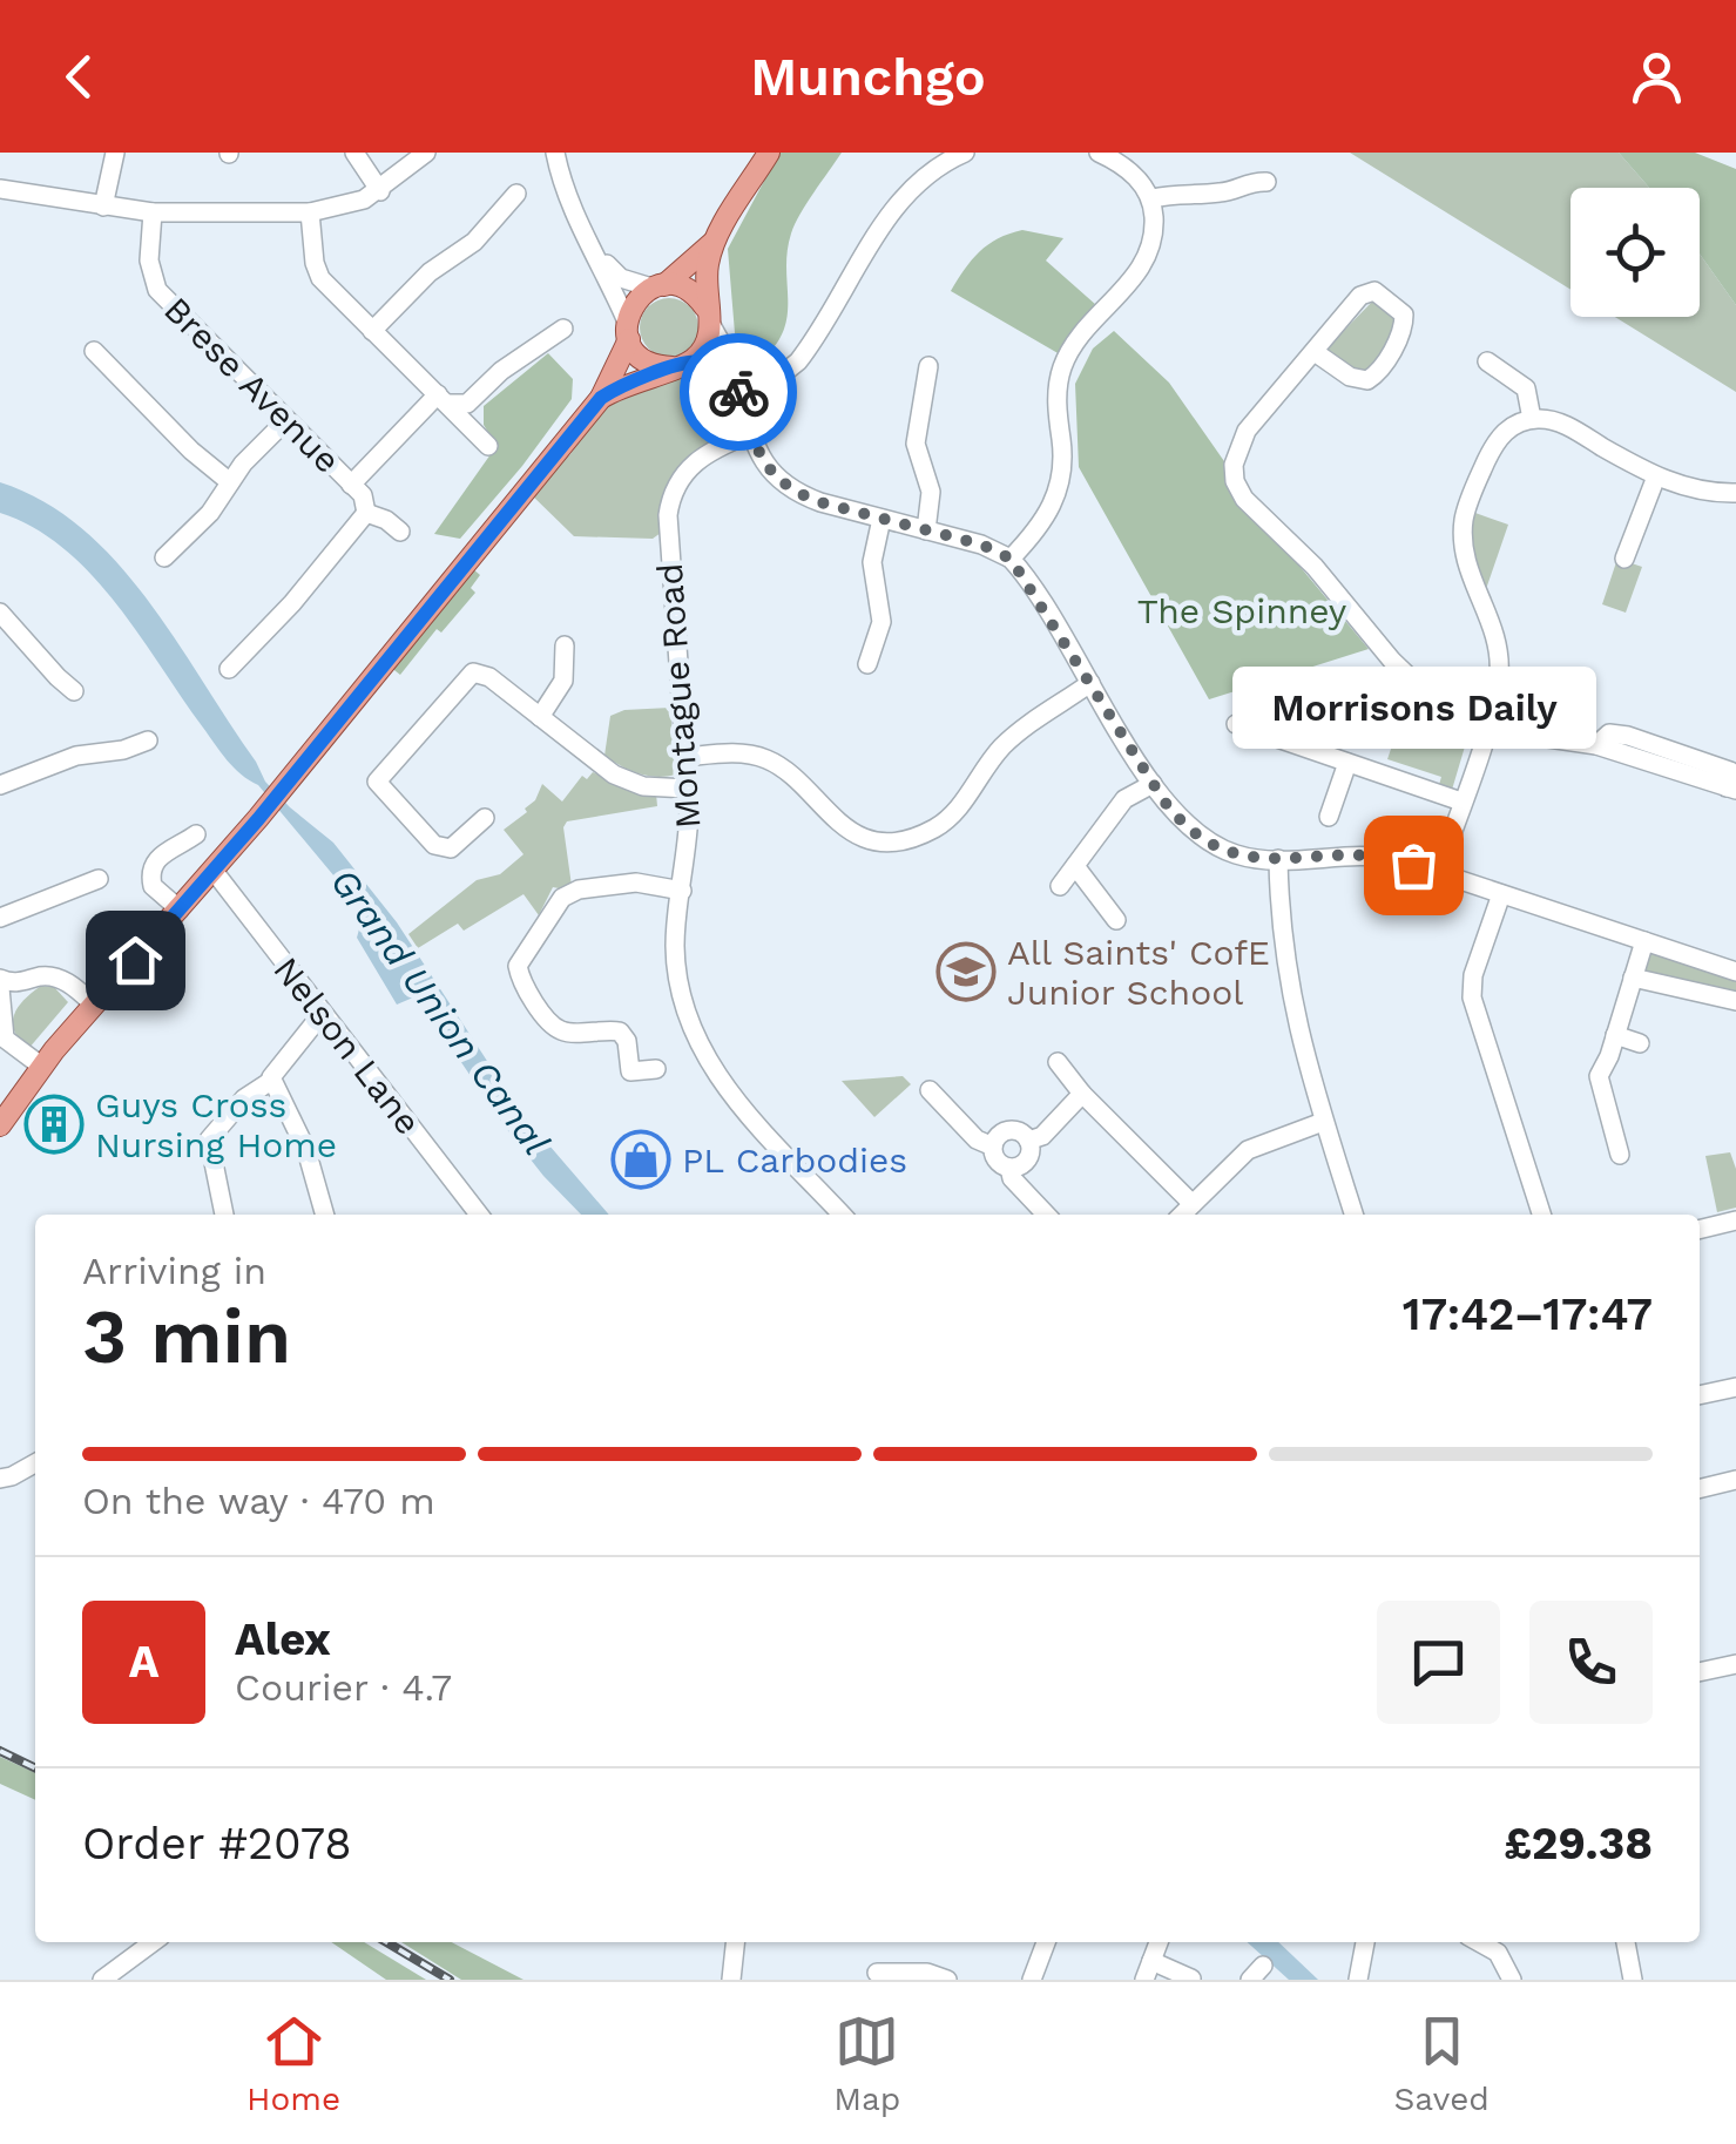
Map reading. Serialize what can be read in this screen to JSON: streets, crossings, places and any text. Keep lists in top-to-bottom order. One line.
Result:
{"streets":{"street":["Brese Avenue","Montague Road","Nelson Lane"]},"water":["Grand Union Canal"],"parks":["The Spinney"],"places":{"other":["Morrisons Daily"],"school or university":["All Saints' CofE Junior School"],"building":["Guys Cross Nursing Home"],"shop":["PL Carbodies"]},"page":{"header":"Munchgo","bubble":"Morrisons Daily","heading":["3 min","Arriving in","17:42–17:47"],"panel":["Alex","Courier · 4.7","Order #2078","£29.38"],"bar":"On the way · 470 m","round":"A","tabs":["Home","Map","Saved"]}}
